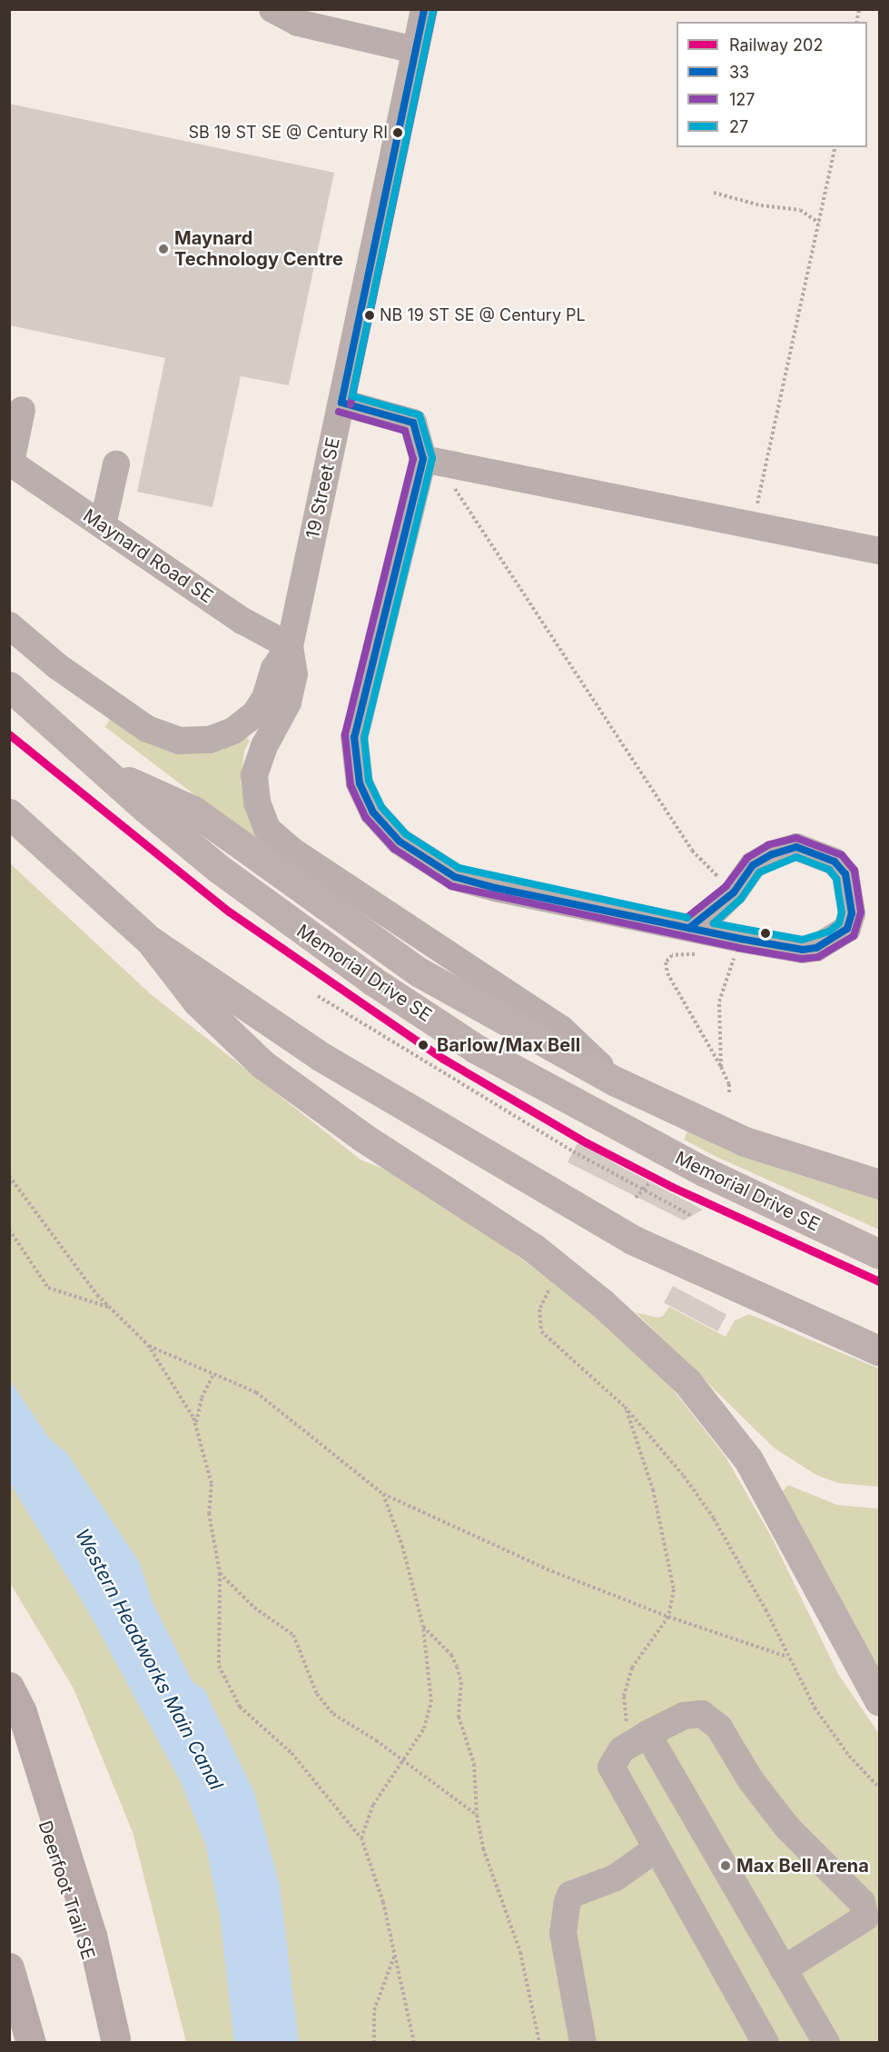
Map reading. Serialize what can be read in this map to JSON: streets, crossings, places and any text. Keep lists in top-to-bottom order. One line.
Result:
{"streets":{"highway":["Deerfoot Trail SE"],"main road":["Memorial Drive SE"],"street":["19 Street SE","Maynard Road SE"]},"crossings":[["19 Street SE","Maynard Road SE"]],"water":["Western Headworks Main Canal"],"places":["SB 19 ST SE @ Century RI","Maynard Technology Centre","NB 19 ST SE @ Century PL","Barlow/Max Bell","Max Bell Arena"],"lines":["transit line 33","transit line 127","transit line 27","rail line 202"],"legend":["Railway 202","33","127","27"]}
